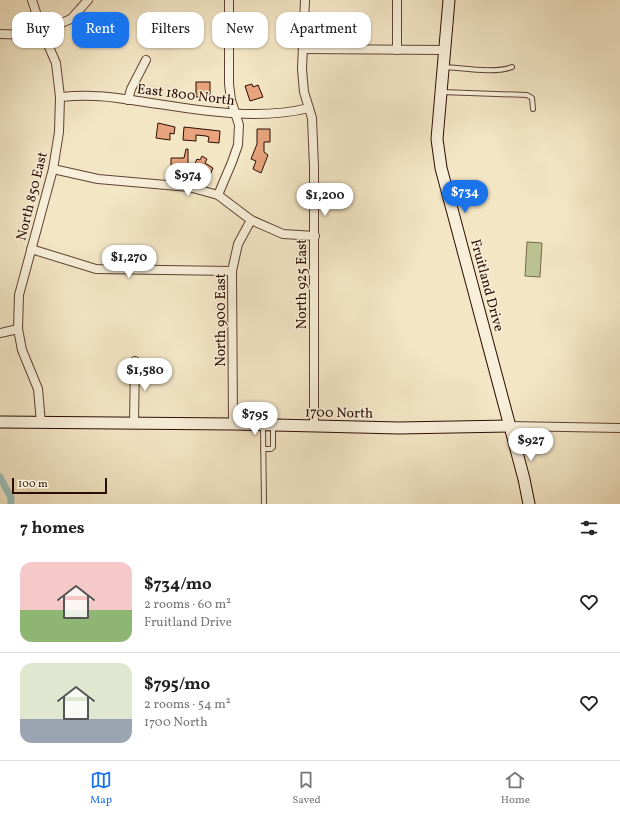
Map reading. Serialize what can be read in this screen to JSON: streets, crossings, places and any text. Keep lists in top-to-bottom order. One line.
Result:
{"streets":{"street":["East 1800 North","North 850 East","North 925 East","Fruitland Drive","North 900 East","1700 North"]},"crossings":[["East 1800 North","North 850 East"],["East 1800 North","North 925 East"],["North 850 East","1700 North"],["North 925 East","1700 North"],["Fruitland Drive","1700 North"],["North 900 East","1700 North"]],"scale_bar":"100 m","page":{"chip":["Buy","Rent","Filters","New","Apartment"],"price":["$974","$734","$1,200","$1,270","$1,580","$795","$927"],"scale":"100 m","heading":"7 homes","list":[{"name":"$734/mo","note":"2 rooms · 60 m² · Fruitland Drive"},{"name":"$795/mo","note":"2 rooms · 54 m² · 1700 North"}],"tabs":["Map","Saved","Home"]}}
